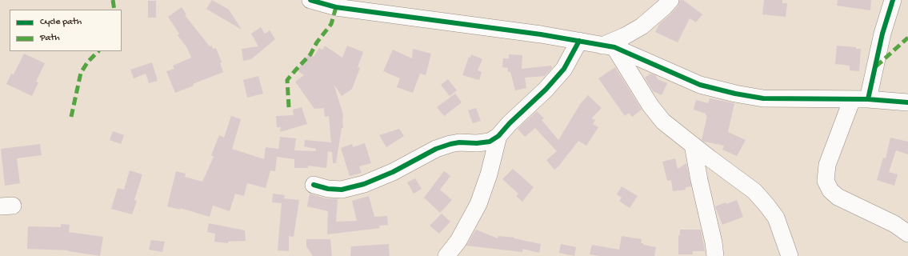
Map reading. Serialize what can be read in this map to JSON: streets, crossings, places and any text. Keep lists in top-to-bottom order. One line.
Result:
{"legend":["Cycle path","Path"]}
